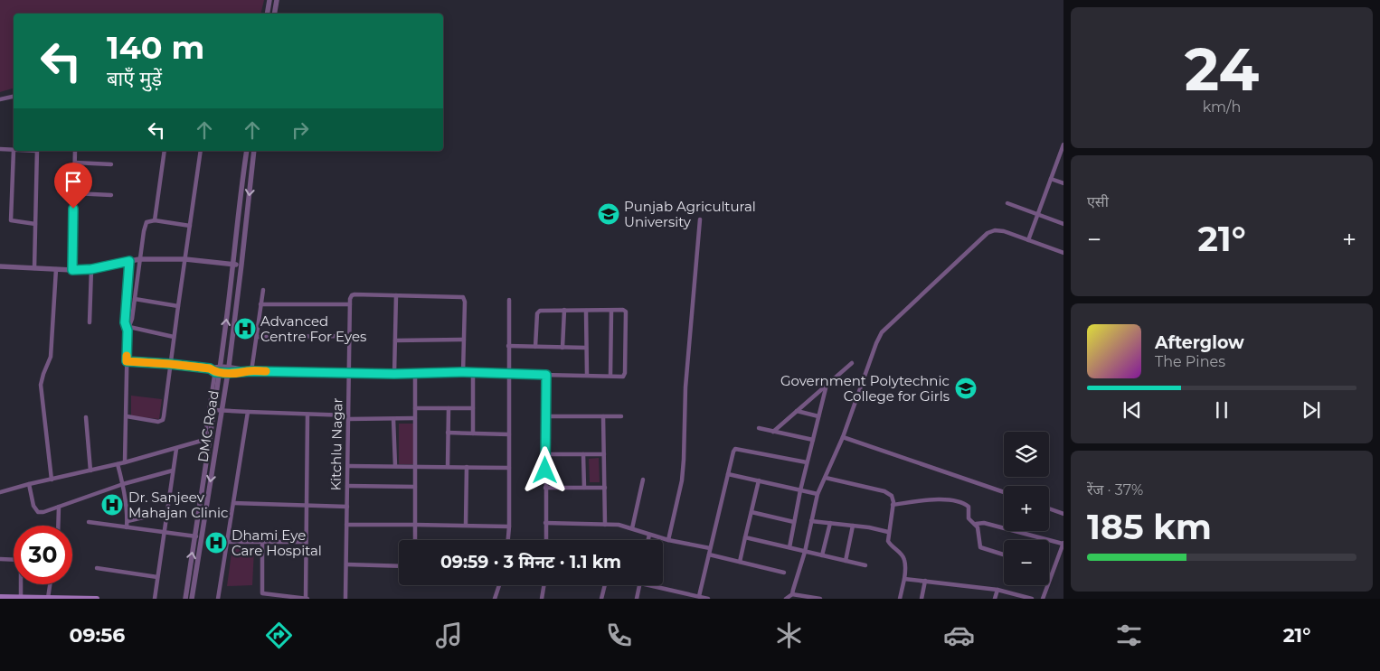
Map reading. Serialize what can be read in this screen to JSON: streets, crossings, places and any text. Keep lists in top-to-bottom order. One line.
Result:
{"streets":{"street":["DMC Road","Kitchlu Nagar"]},"places":{"school or university":["Punjab Agricultural University","Government Polytechnic College for Girls"],"hospital":["Advanced Centre For Eyes","Dr. Sanjeev Mahajan Clinic","Dhami Eye Care Hospital"]},"page":{"tile":[["24","km/h"],"एसी",["रेंज · 37%","185 km"]],"turn":["140 m","बाएँ मुड़ें"],"heat":["−","21°","+"],"song":["Afterglow","The Pines"],"map_buttons":["+","−"],"limit":"30","trip":"09:59 · 3 मिनट · 1.1 km","tabs":["09:56","21°"]}}
